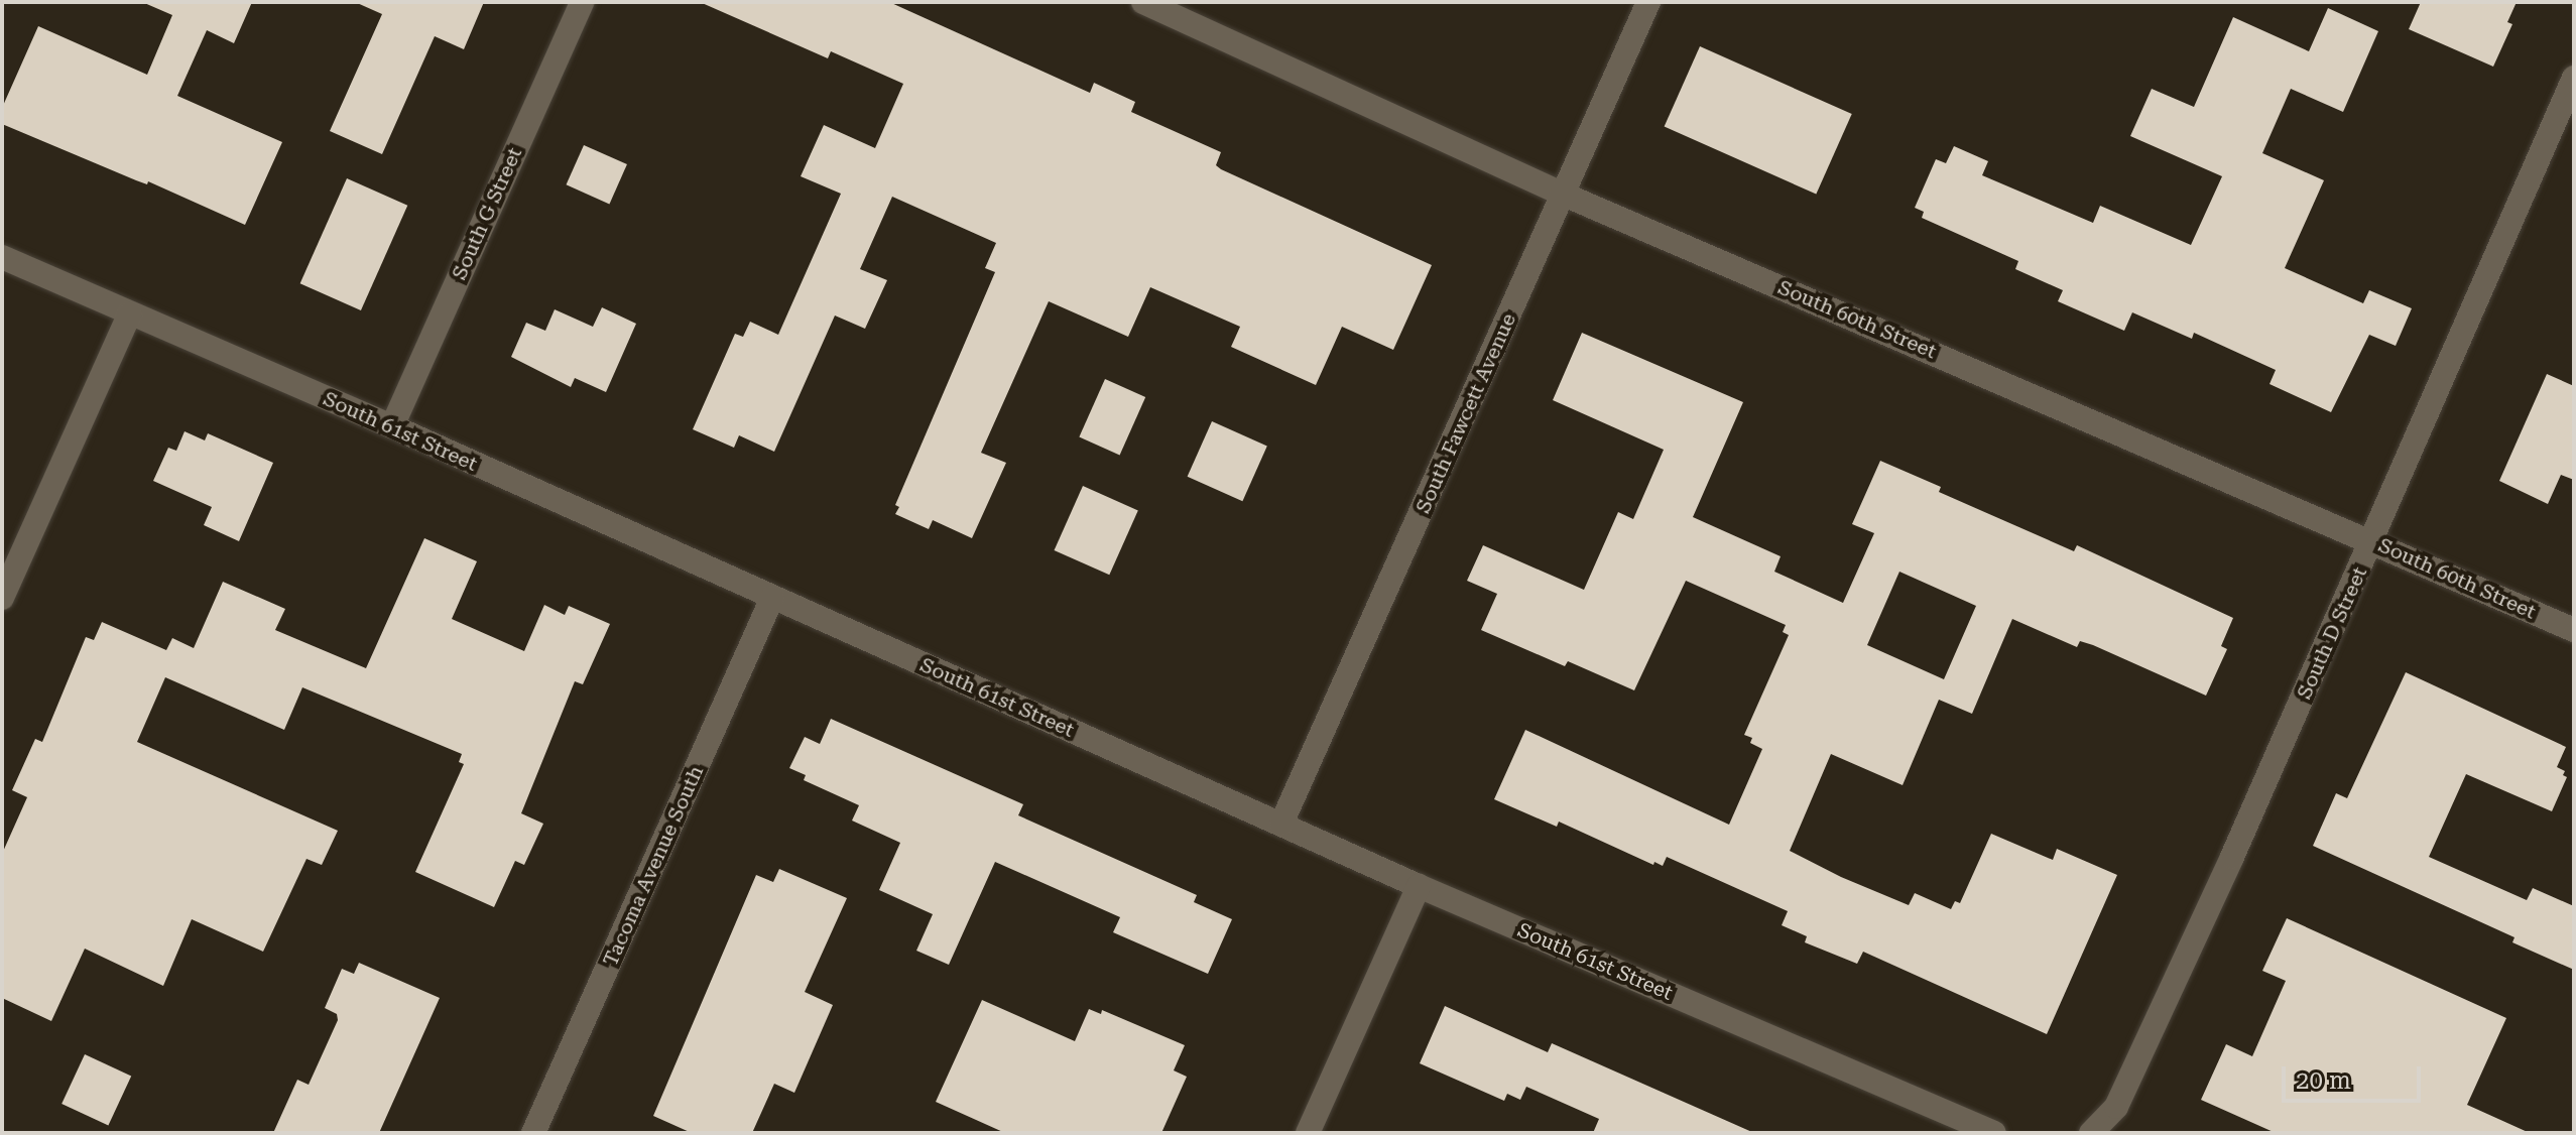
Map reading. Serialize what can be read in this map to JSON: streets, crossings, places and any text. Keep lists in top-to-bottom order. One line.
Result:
{"streets":{"street":["South G Street","South 60th Street","South Fawcett Avenue","South 61st Street","South D Street","Tacoma Avenue South"]},"crossings":[["South G Street","South 61st Street"],["South 60th Street","South Fawcett Avenue"],["South 60th Street","South D Street"],["South Fawcett Avenue","South 61st Street"],["South 61st Street","Tacoma Avenue South"]],"scale_bar":"20 m"}
